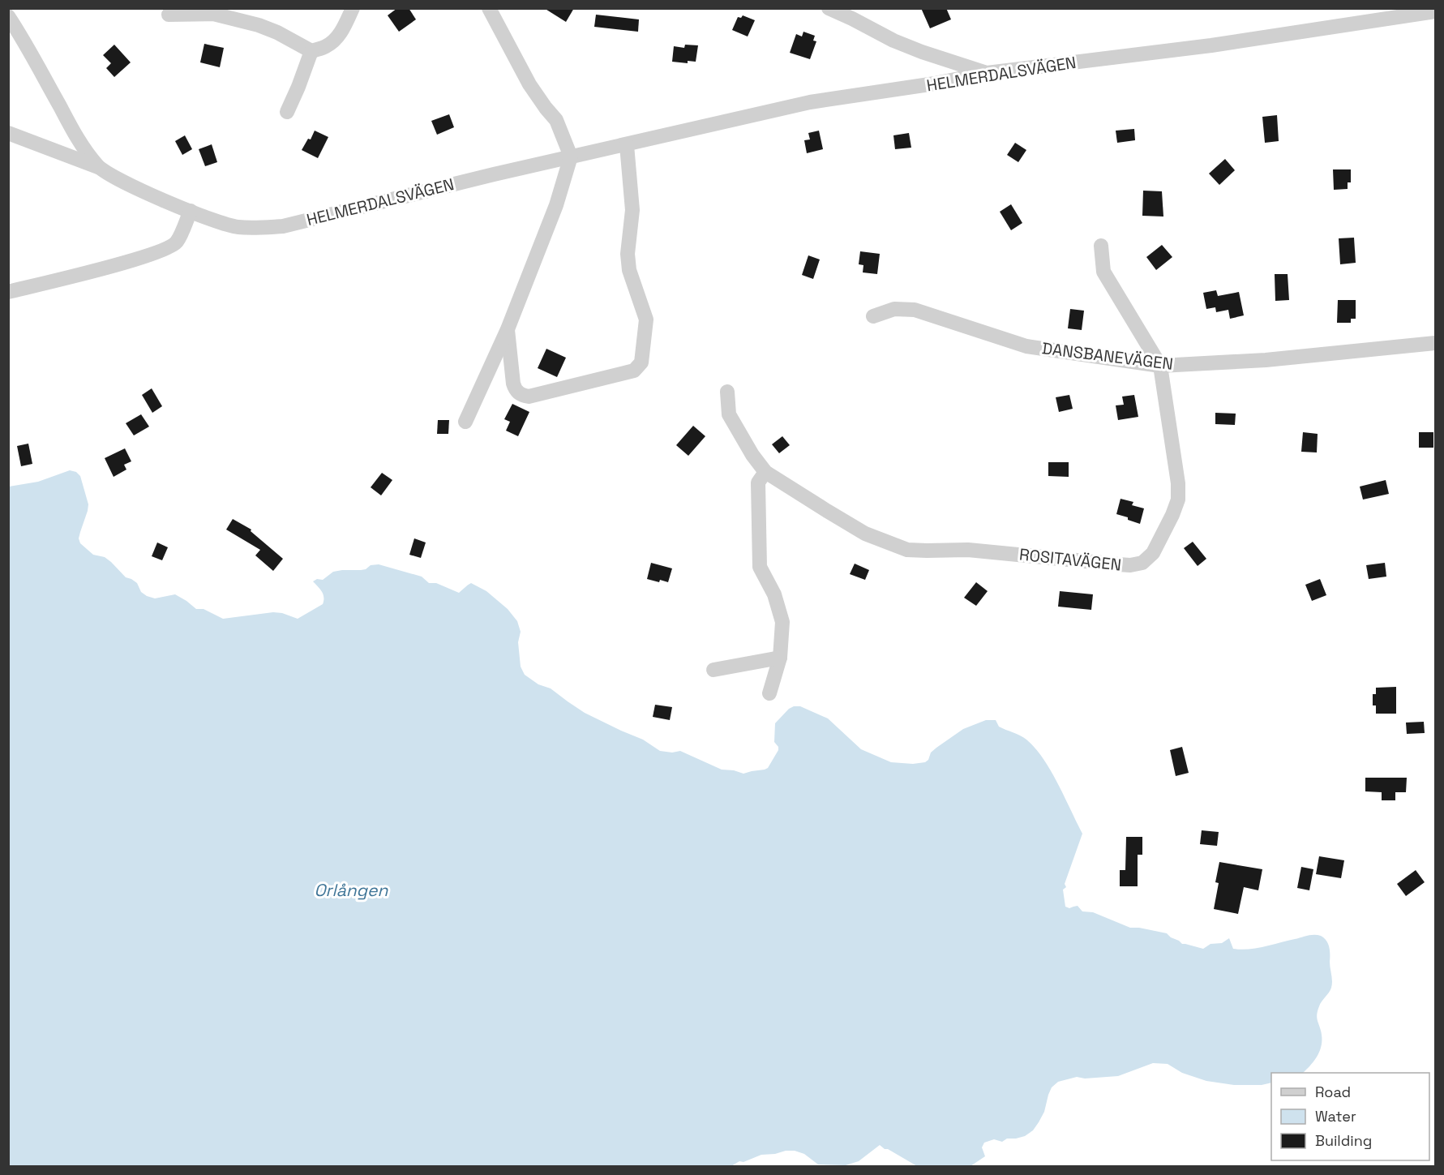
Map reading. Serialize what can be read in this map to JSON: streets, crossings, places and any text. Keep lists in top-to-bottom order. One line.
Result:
{"streets":{"street":["HELMERDALSVÄGEN","DANSBANEVÄGEN","ROSITAVÄGEN"]},"crossings":[["DANSBANEVÄGEN","ROSITAVÄGEN"]],"water":["Orlången"],"legend":["Road","Water","Building"]}
